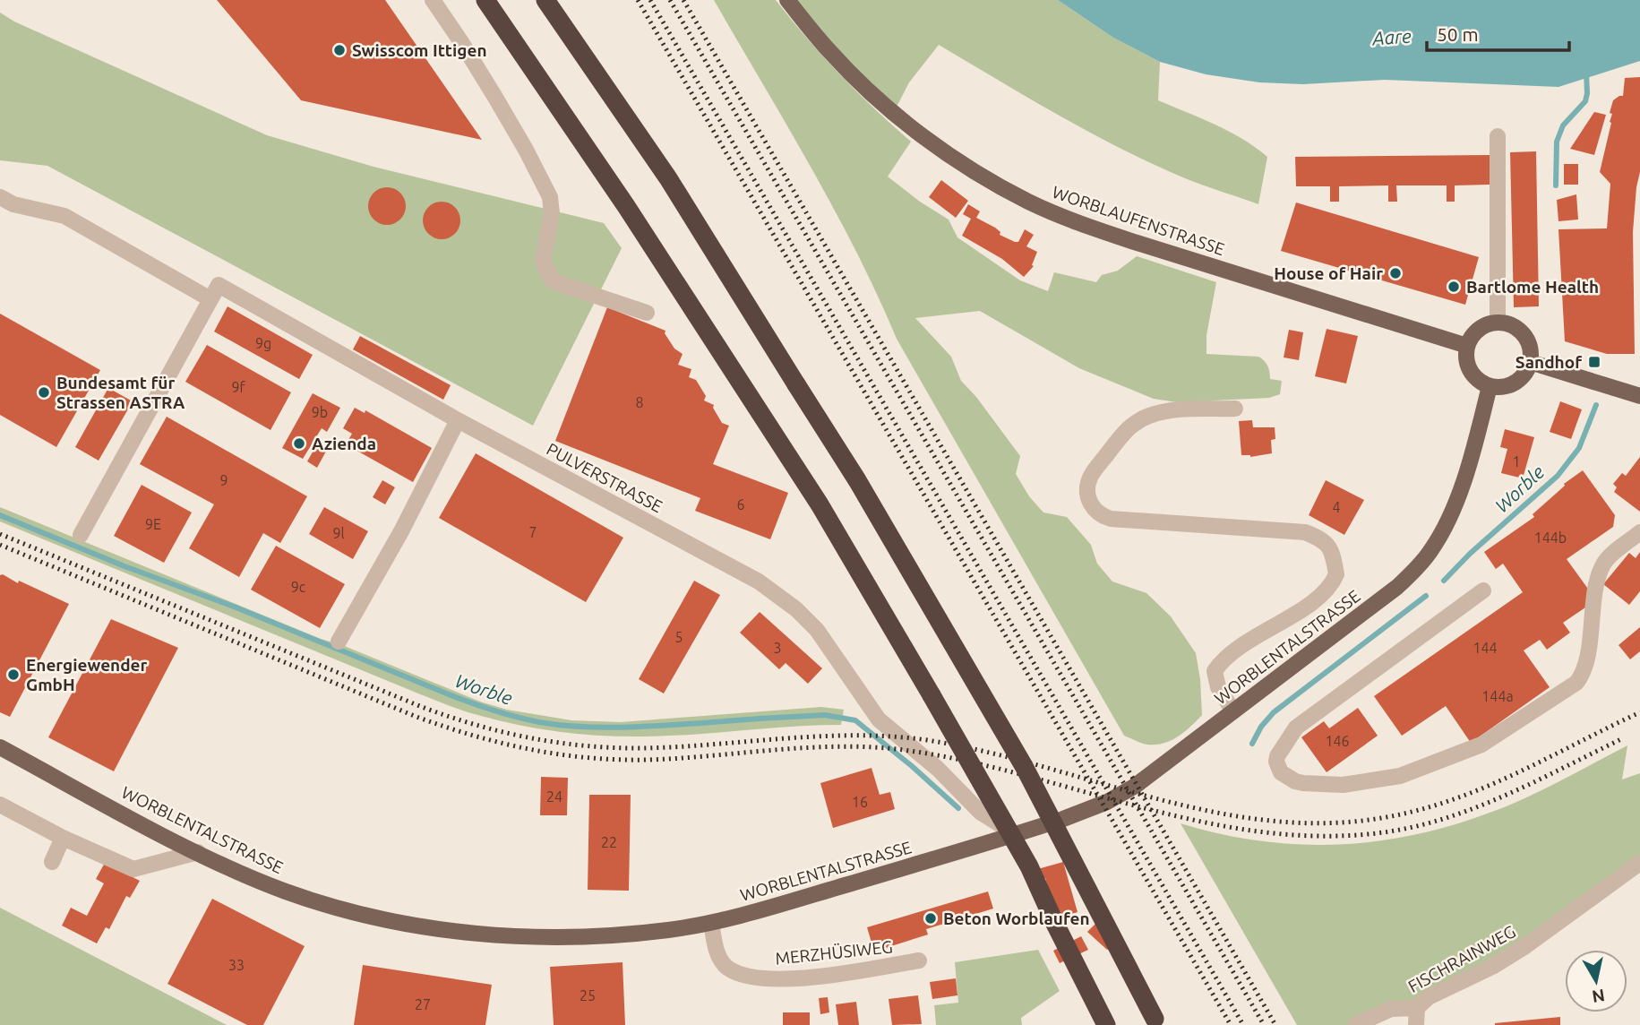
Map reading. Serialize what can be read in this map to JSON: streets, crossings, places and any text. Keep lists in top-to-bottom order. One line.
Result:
{"streets":{"main road":["WORBLAUFENSTRASSE","WORBLENTALSTRASSE"],"street":["PULVERSTRASSE","MERZHÜSIWEG","FISCHRAINWEG"]},"crossings":[["WORBLAUFENSTRASSE","WORBLENTALSTRASSE"],["PULVERSTRASSE","WORBLENTALSTRASSE"],["WORBLENTALSTRASSE","MERZHÜSIWEG"]],"water":["Aare","Worble"],"places":{"other":["Swisscom Ittigen","House of Hair","Bartlome Health","Bundesamt für Strassen ASTRA","Azienda","Energiewender GmbH","Beton Worblaufen"],"transit":["Sandhof"]},"house_numbers":["9g","9f","8","9b","1","9","6","4","9E","7","9l","144b","9c","5","3","144","144a","146","24","16","22","33","25","27"],"scale_bar":"50 m","north":"bottom"}
